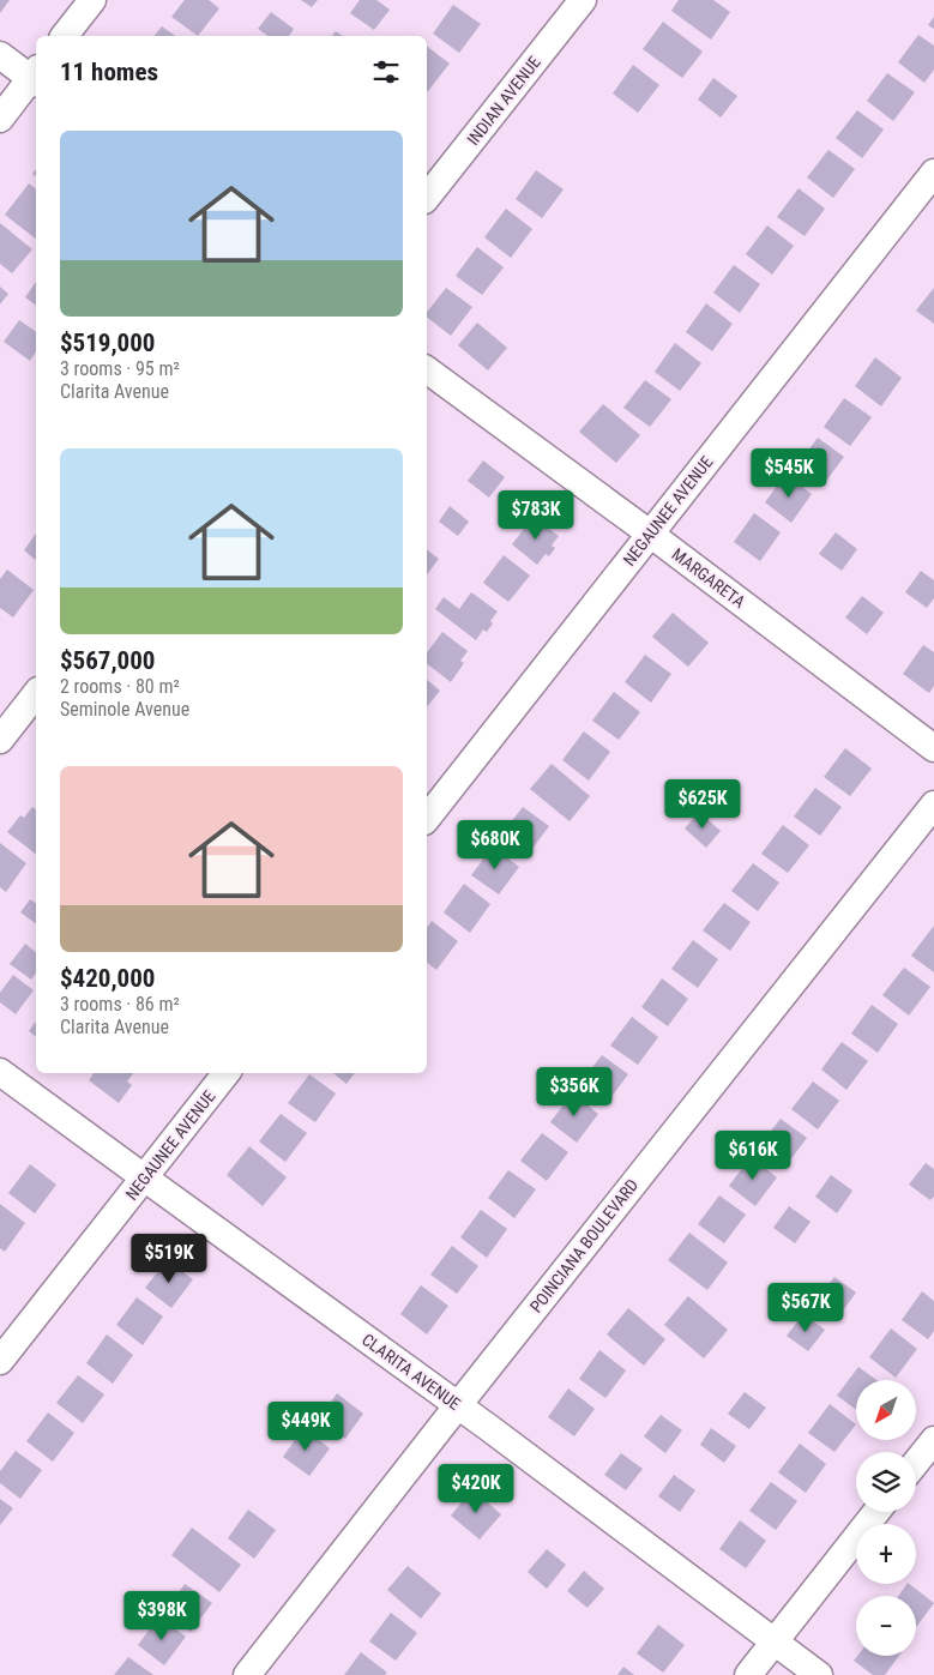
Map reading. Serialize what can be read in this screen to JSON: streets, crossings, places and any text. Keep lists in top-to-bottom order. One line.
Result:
{"streets":{"street":["INDIAN AVENUE","NEGAUNEE AVENUE","MARGARETA","POINCIANA BOULEVARD","CLARITA AVENUE"]},"crossings":[["NEGAUNEE AVENUE","MARGARETA"],["NEGAUNEE AVENUE","CLARITA AVENUE"],["POINCIANA BOULEVARD","CLARITA AVENUE"]],"north":"bottom left","page":{"heading":"11 homes","list":[{"name":"$519,000","note":"3 rooms · 95 m² · Clarita Avenue"},{"name":"$567,000","note":"2 rooms · 80 m² · Seminole Avenue"},{"name":"$420,000","note":"3 rooms · 86 m² · Clarita Avenue"}],"price":["$545K","$783K","$625K","$680K","$356K","$616K","$519K","$567K","$449K","$420K","$398K"],"map_buttons":["+","−"]}}
